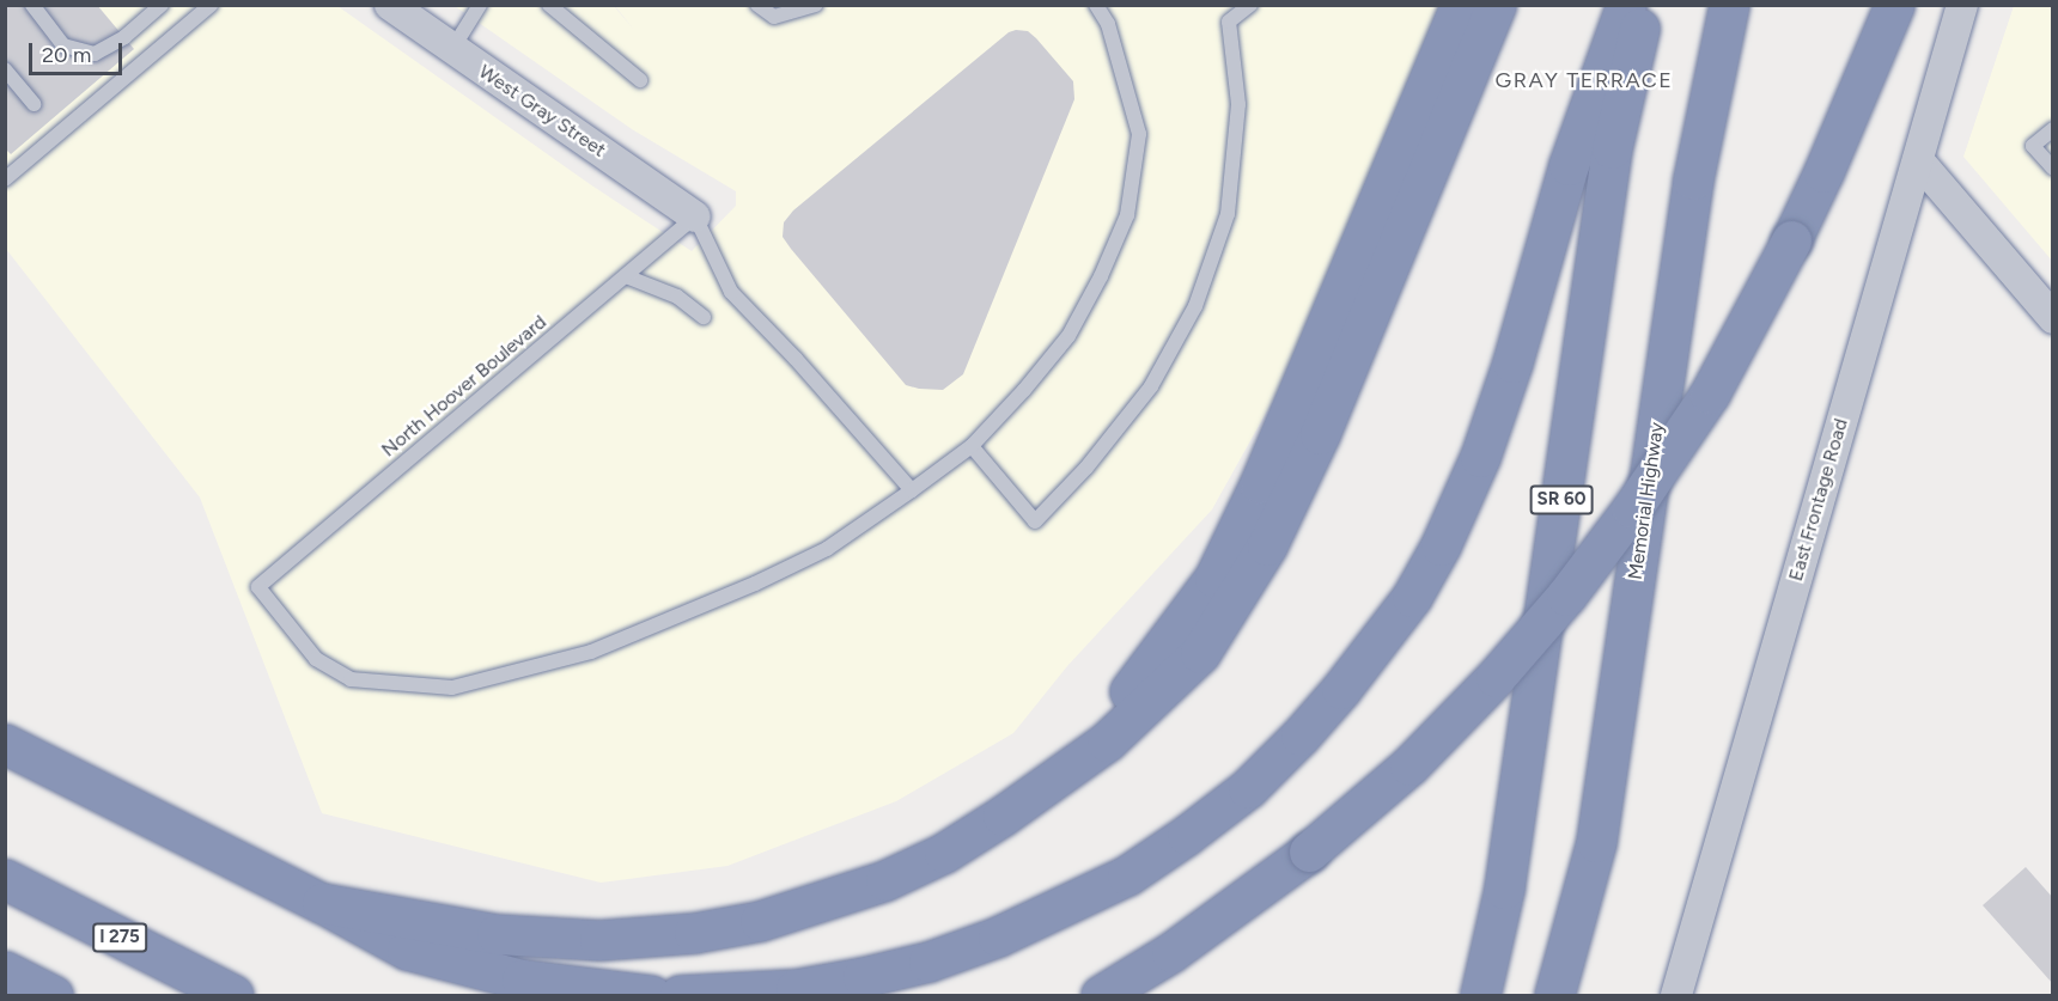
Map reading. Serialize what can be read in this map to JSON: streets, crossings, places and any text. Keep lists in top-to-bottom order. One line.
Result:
{"streets":{"highway":["SR 60","Memorial Highway","I 275"],"street":["West Gray Street","East Frontage Road"],"lane":["North Hoover Boulevard"]},"crossings":[["West Gray Street","North Hoover Boulevard"]],"districts":["GRAY TERRACE"],"scale_bar":"20 m"}
